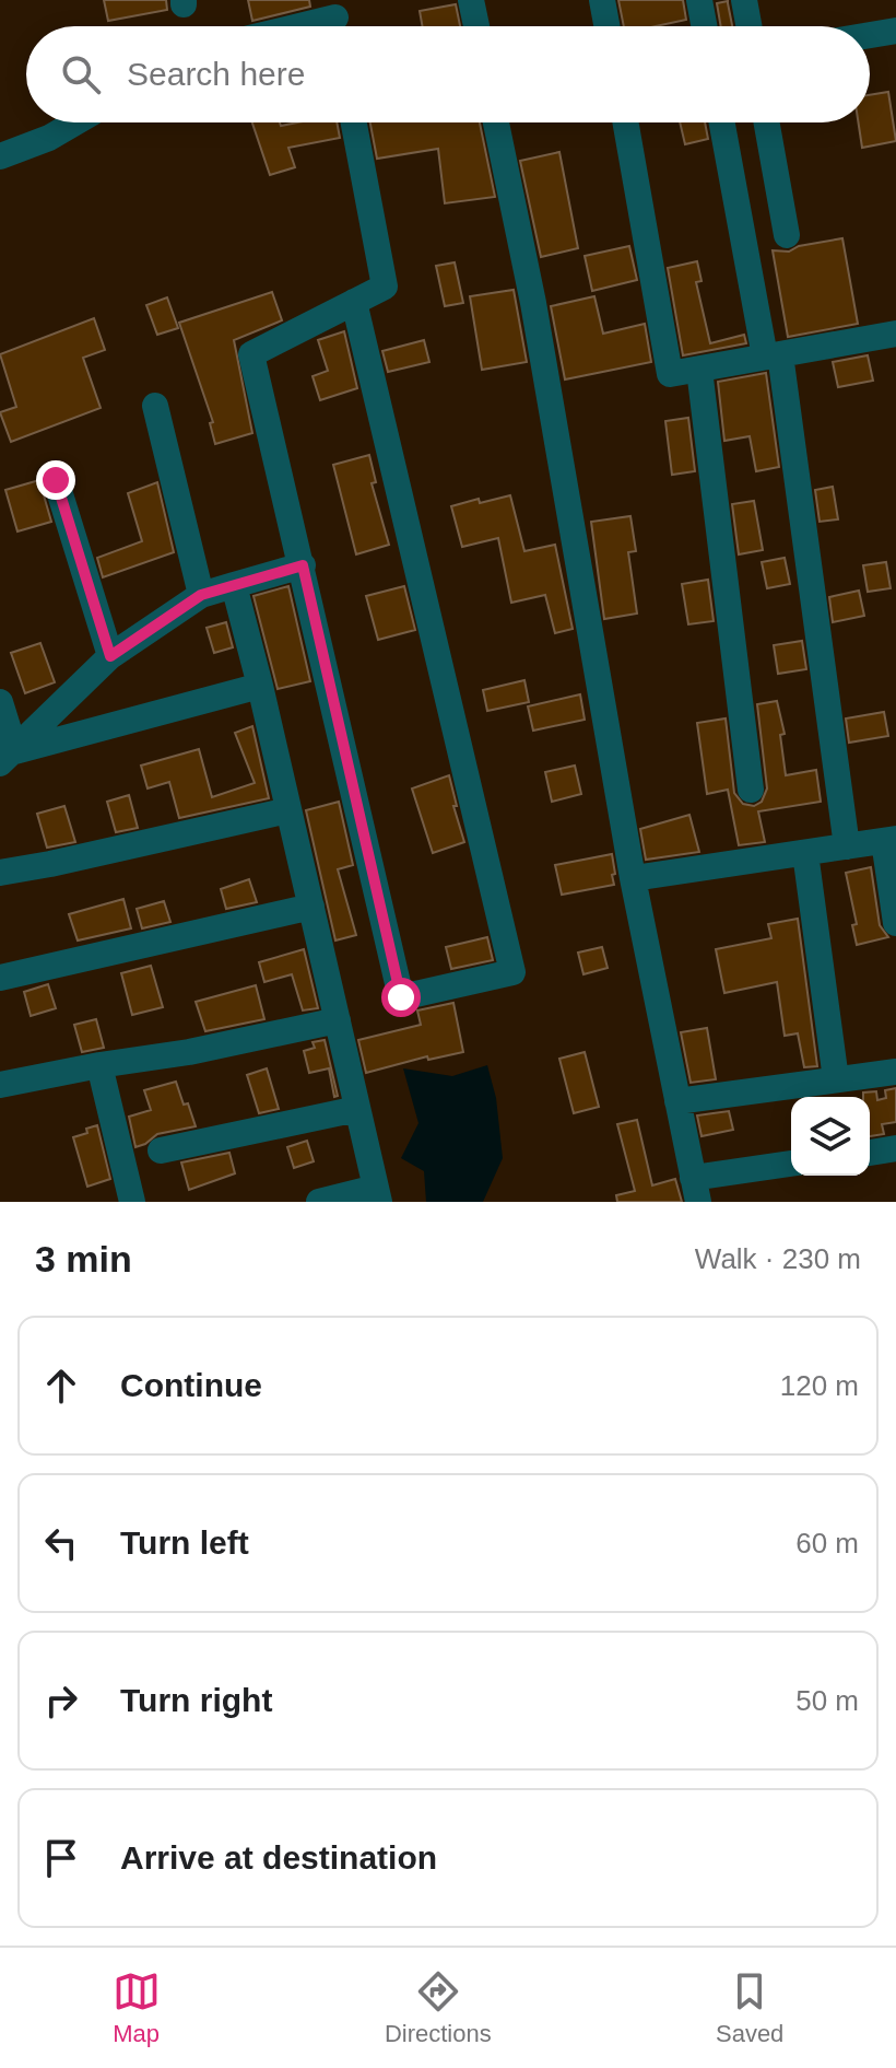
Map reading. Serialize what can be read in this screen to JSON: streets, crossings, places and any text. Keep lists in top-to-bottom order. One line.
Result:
{"page":{"search":"Search here","heading":["3 min","Walk · 230 m"],"list":[["Continue","120 m"],["Turn left","60 m"],["Turn right","50 m"],"Arrive at destination"],"nav":["Map","Directions","Saved"]}}
